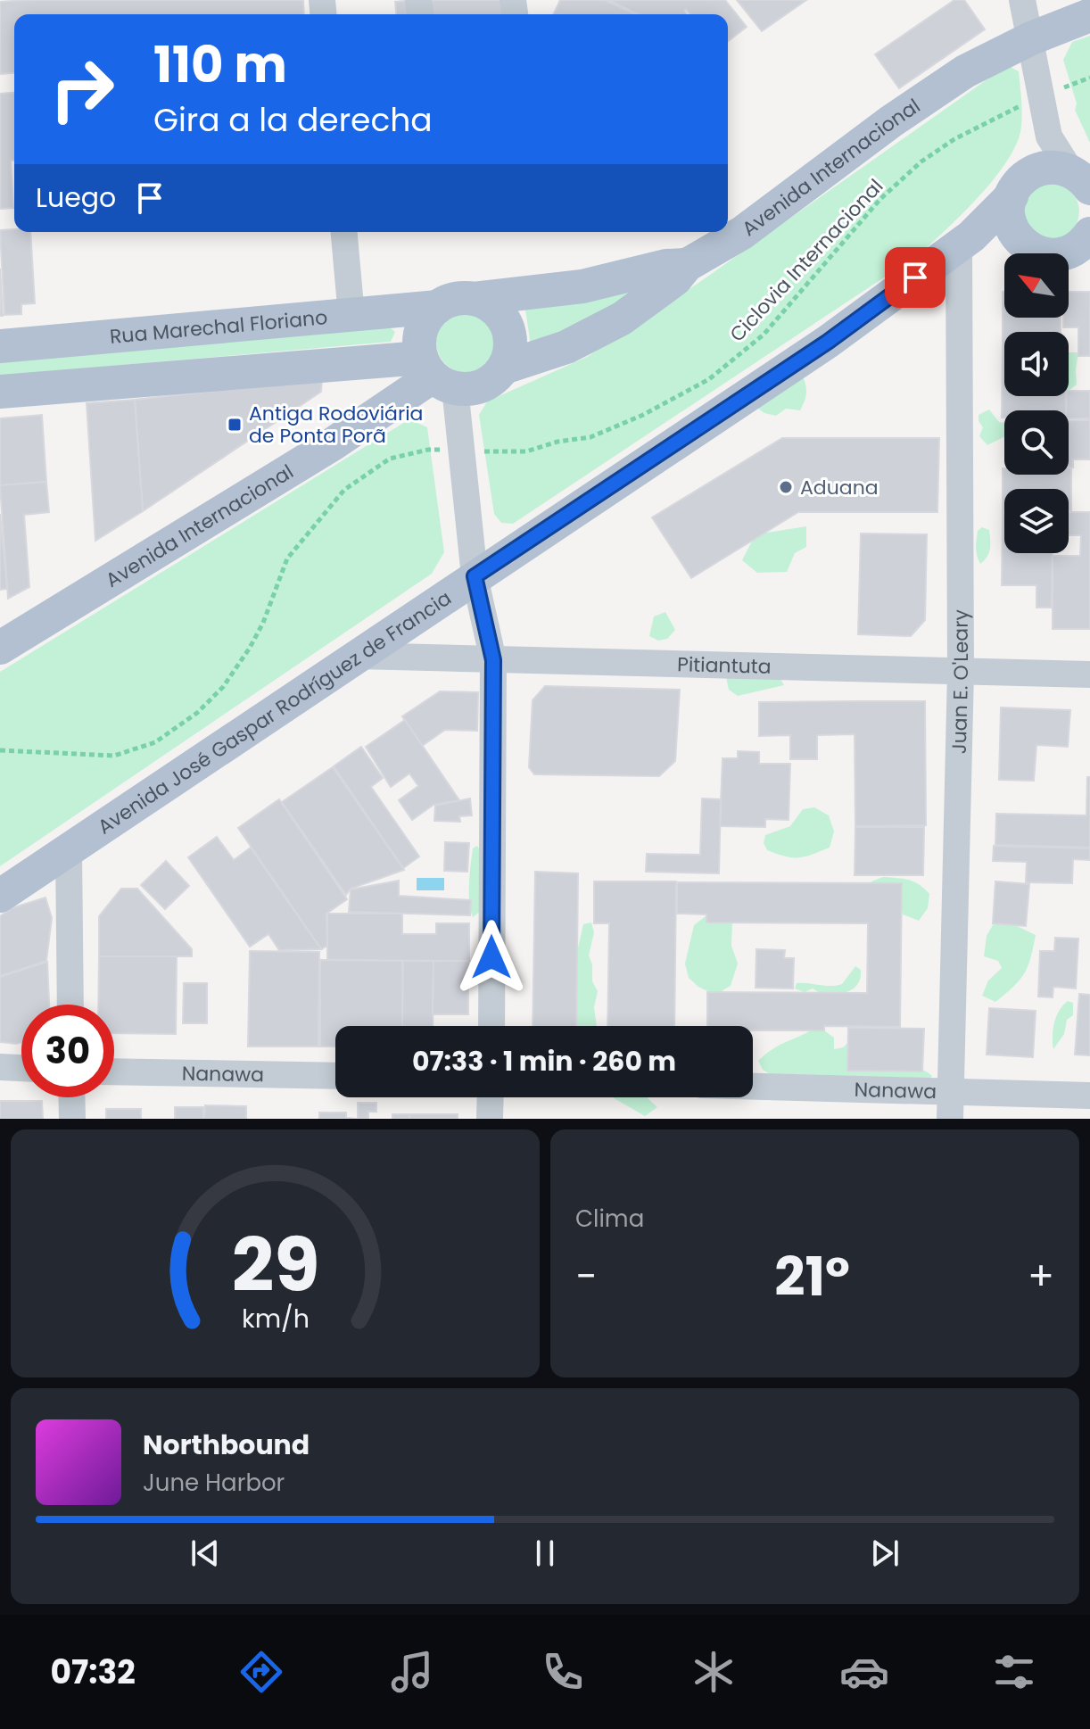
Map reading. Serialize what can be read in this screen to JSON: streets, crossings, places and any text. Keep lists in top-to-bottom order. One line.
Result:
{"streets":{"main road":["Avenida Internacional","Rua Marechal Floriano","Avenida José Gaspar Rodríguez de Francia"],"street":["Pitiantuta","Juan E. O'Leary","Nanawa"],"path":["Ciclovia Internacional"]},"crossings":[["Avenida Internacional","Rua Marechal Floriano"],["Pitiantuta","Juan E. O'Leary"],["Pitiantuta","Avenida José Gaspar Rodríguez de Francia"],["Juan E. O'Leary","Avenida José Gaspar Rodríguez de Francia"],["Juan E. O'Leary","Nanawa"]],"places":{"transit":["Antiga Rodoviária de Ponta Porã"],"other":["Aduana"]},"north":"top left","page":{"turn":["110 m","Gira a la derecha"],"then":"Luego","limit":"30","trip":"07:33 · 1 min · 260 m","tile":"Clima","heat":["−","21°","+"],"song":["Northbound","June Harbor"],"tabs":"07:32","gauge":["29","km/h"]}}
